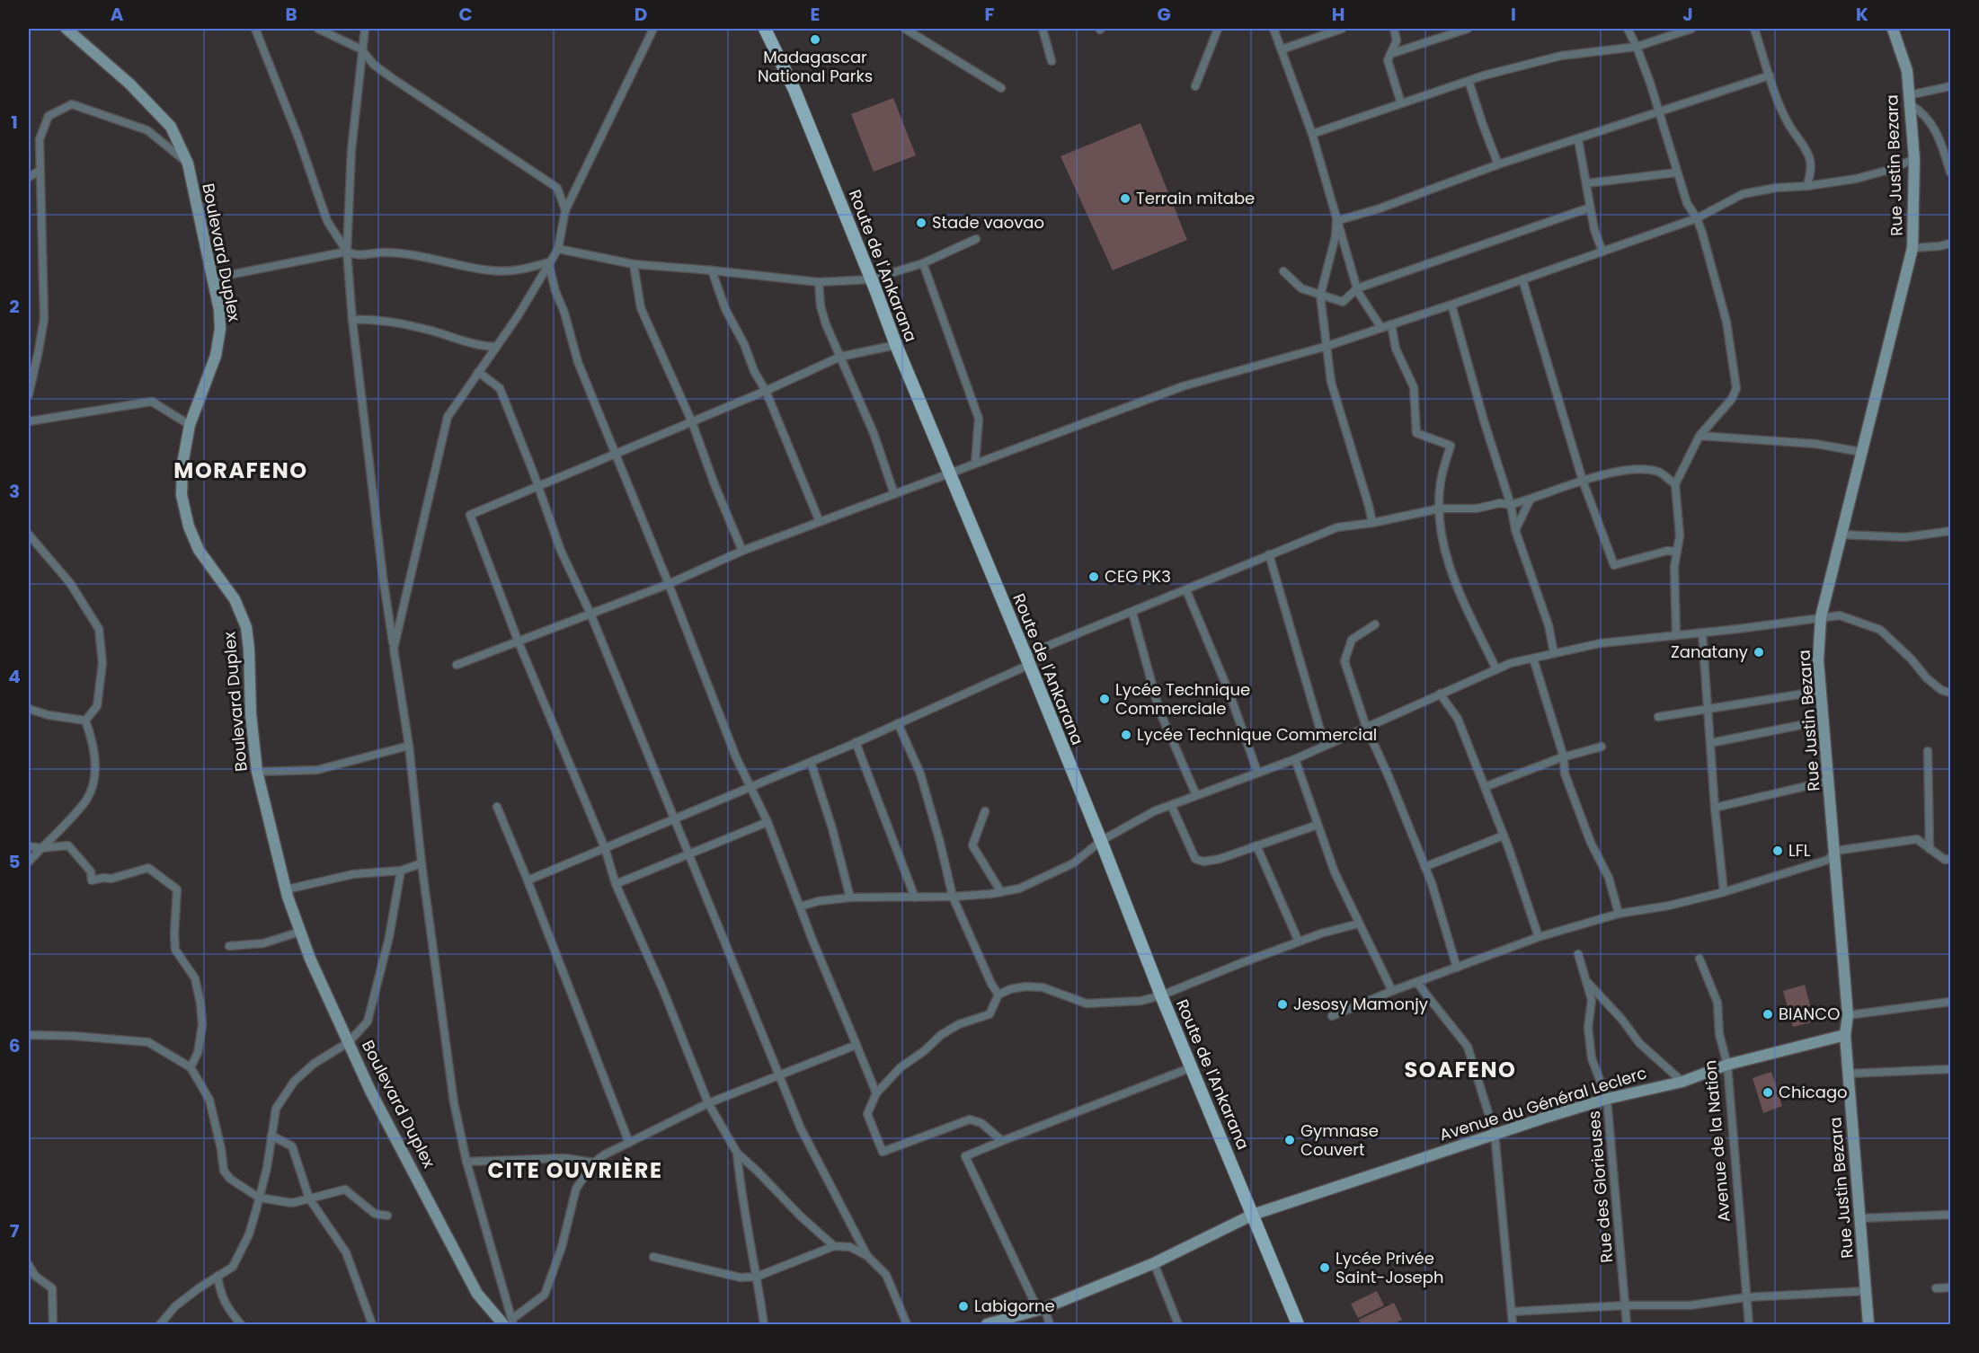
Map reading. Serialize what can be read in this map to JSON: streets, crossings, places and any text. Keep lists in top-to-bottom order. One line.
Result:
{"streets":{"main road":["Route de l'Ankarana"],"street":["Rue Justin Bezara","Boulevard Duplex","Avenue du Général Leclerc","Avenue de la Nation","Rue des Glorieuses"]},"crossings":[["Rue Justin Bezara","Avenue du Général Leclerc"],["Route de l'Ankarana","Avenue du Général Leclerc"],["Avenue du Général Leclerc","Avenue de la Nation"],["Avenue du Général Leclerc","Rue des Glorieuses"]],"districts":["MORAFENO","SOAFENO","CITE OUVRIÈRE"],"places":["Madagascar National Parks","Terrain mitabe","Stade vaovao","CEG PK3","Zanatany","Lycée Technique Commerciale","Lycée Technique Commercial","LFL","Jesosy Mamonjy","BIANCO","Chicago","Gymnase Couvert","Lycée Privée Saint-Joseph","Labigorne"],"grid":{"columns":["A","B","C","D","E","F","G","H","I","J","K"],"rows":["1","2","3","4","5","6","7"]}}
